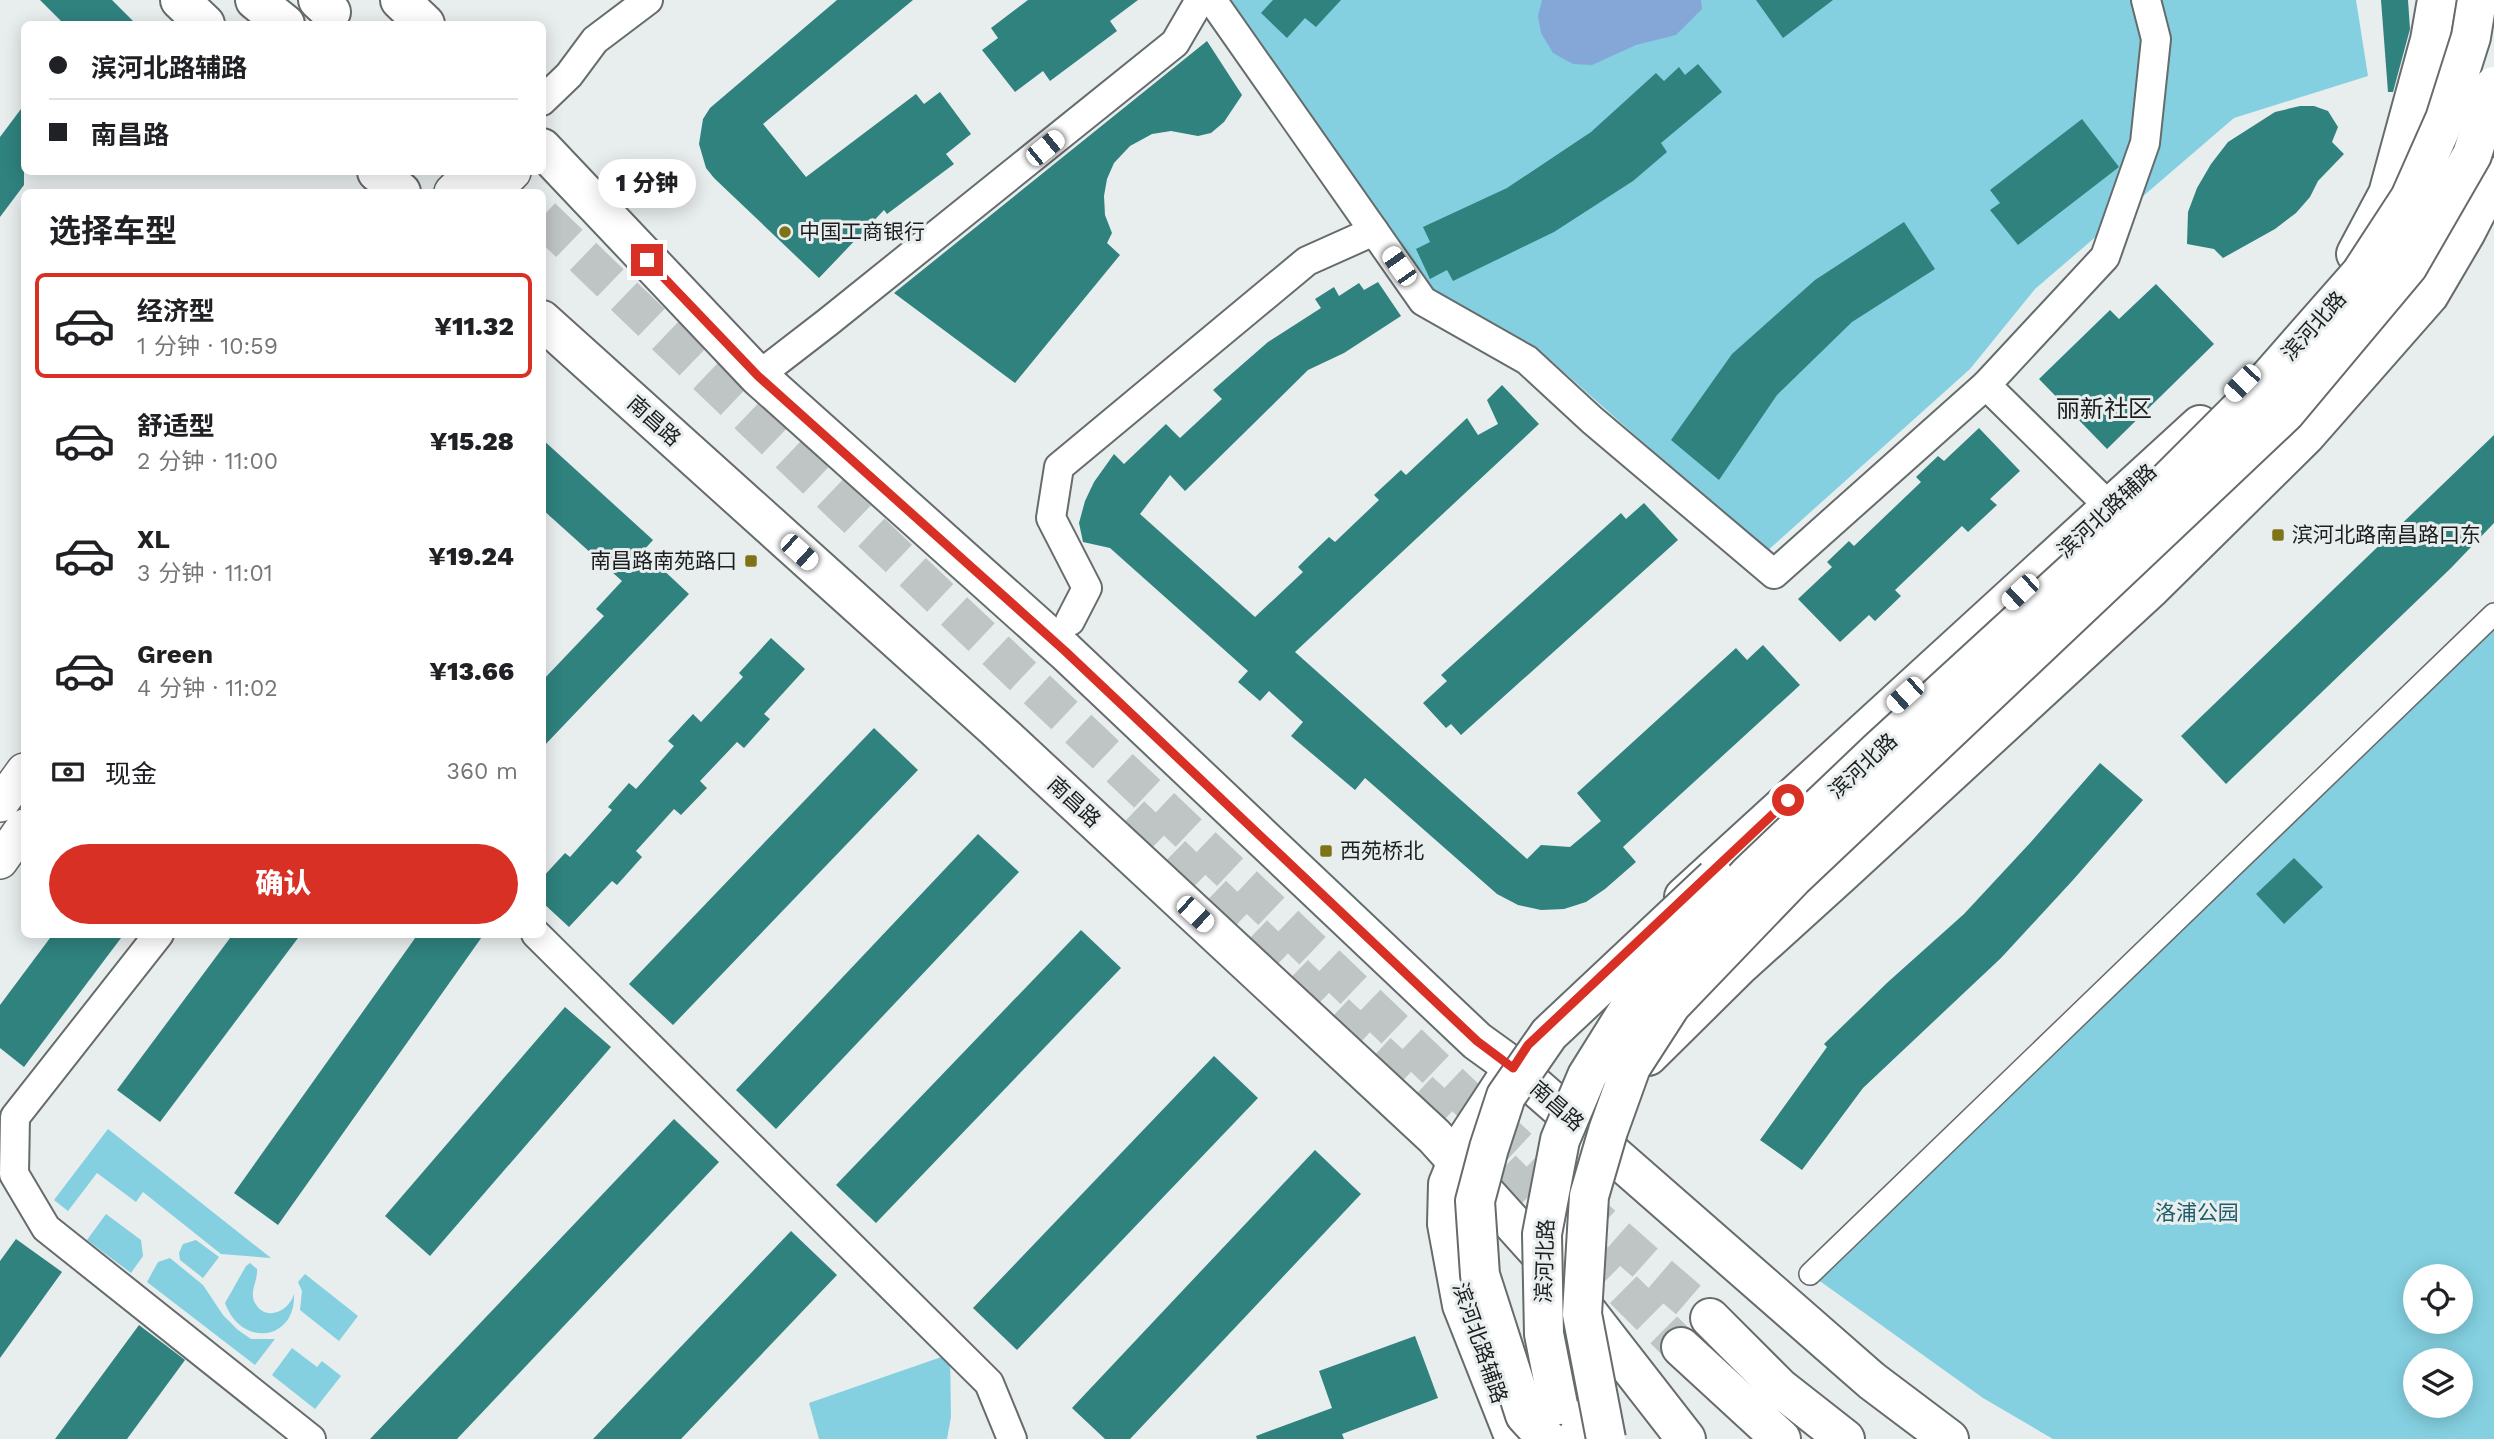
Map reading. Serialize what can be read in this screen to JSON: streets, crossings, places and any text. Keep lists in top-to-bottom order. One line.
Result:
{"streets":{"main road":["滨河北路","南昌路","滨河北路辅路"]},"crossings":[["南昌路","滨河北路辅路"]],"districts":["丽新社区"],"parks":["洛浦公园"],"places":{"other":["中国工商银行"],"transit":["滨河北路南昌路口东","南昌路南苑路口","西苑桥北"]},"page":{"banner":["滨河北路辅路","南昌路"],"bubble":"1 分钟","heading":"选择车型","list":[{"name":"经济型","note":"1 分钟 · 10:59","value":"¥11.32"},{"name":"舒适型","note":"2 分钟 · 11:00","value":"¥15.28"},{"name":"XL","note":"3 分钟 · 11:01","value":"¥19.24"},{"name":"Green","note":"4 分钟 · 11:02","value":"¥13.66"}],"pay":["现金","360 m"],"buttons":"确认"}}
